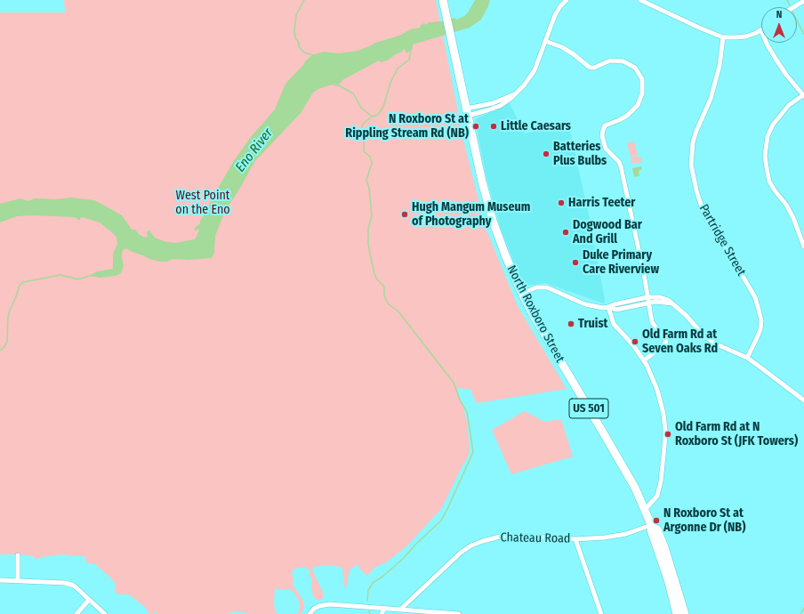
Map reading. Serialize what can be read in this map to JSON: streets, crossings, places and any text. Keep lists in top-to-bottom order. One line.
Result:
{"streets":{"highway":["North Roxboro Street","US 501"],"street":["Partridge Street","Chateau Road"]},"crossings":[["North Roxboro Street","Chateau Road"]],"water":["Eno River"],"parks":["West Point on the Eno"],"places":["N Roxboro St at Rippling Stream Rd (NB)","Little Caesars","Batteries Plus Bulbs","Harris Teeter","Hugh Mangum Museum of Photography","Dogwood Bar And Grill","Duke Primary Care Riverview","Truist","Old Farm Rd at Seven Oaks Rd","Old Farm Rd at N Roxboro St (JFK Towers)","N Roxboro St at Argonne Dr (NB)"],"north":"top"}
